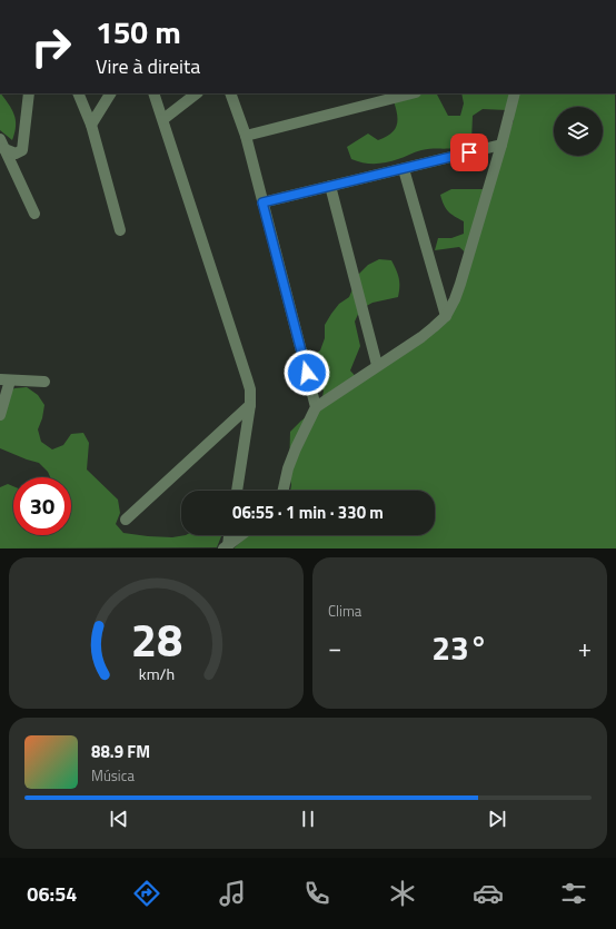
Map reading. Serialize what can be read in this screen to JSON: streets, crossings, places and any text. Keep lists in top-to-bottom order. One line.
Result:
{"page":{"turn":["150 m","Vire à direita"],"limit":"30","trip":"06:55 · 1 min · 330 m","tile":"Clima","heat":["−","23°","+"],"song":["88.9 FM","Música"],"tabs":"06:54","gauge":["28","km/h"]}}
